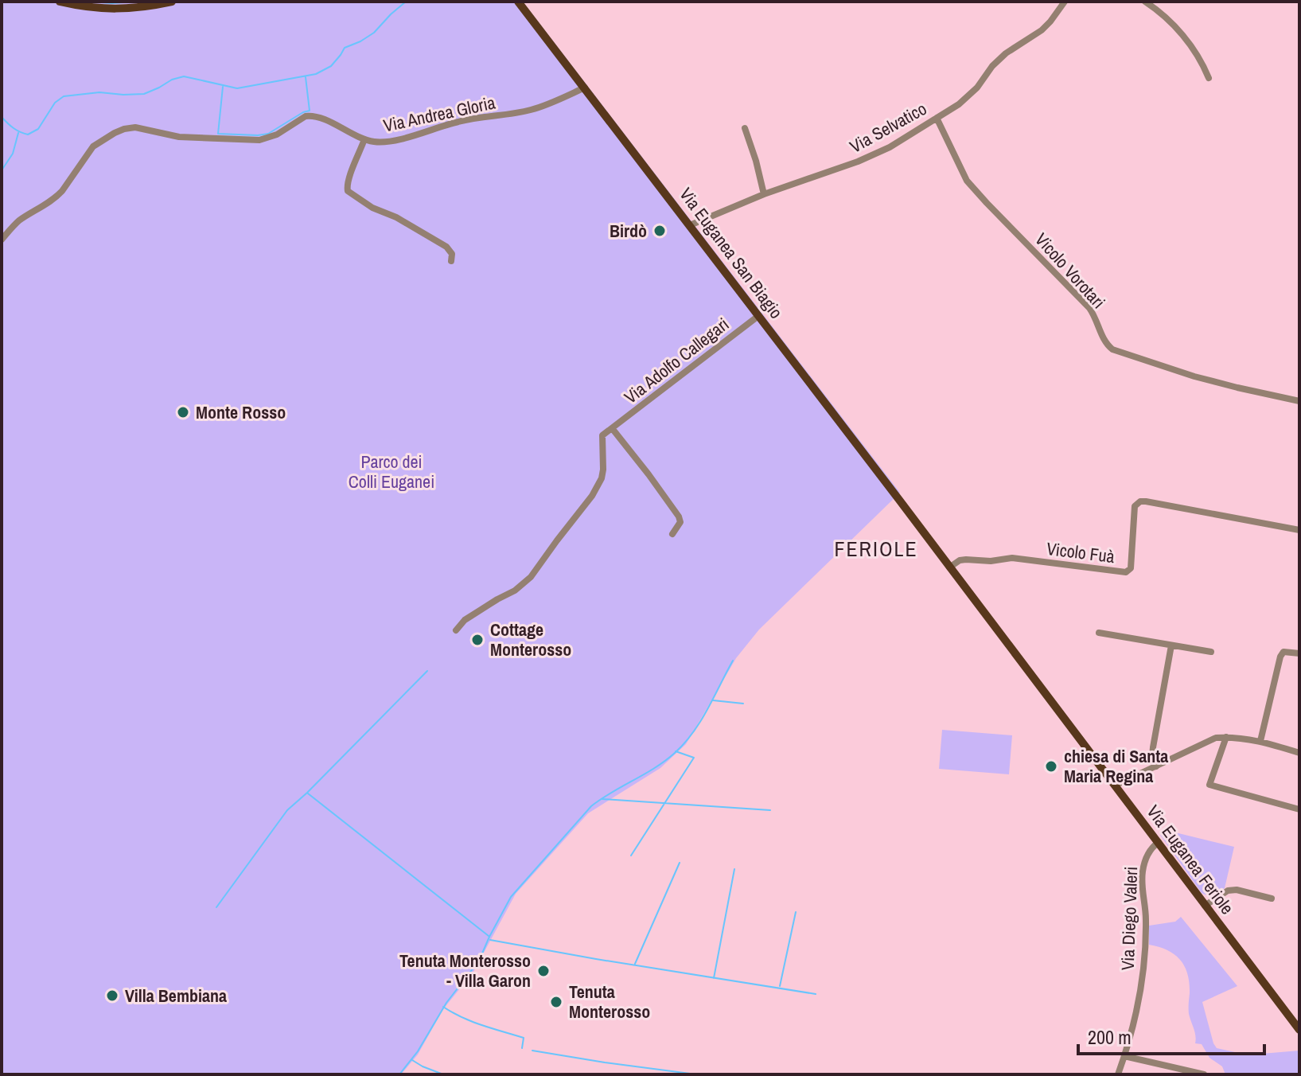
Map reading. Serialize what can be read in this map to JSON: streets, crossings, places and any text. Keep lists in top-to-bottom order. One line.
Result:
{"streets":{"main road":["Via Euganea San Biagio","Via Euganea Feriole"],"street":["Via Andrea Gloria","Via Selvatico","Vicolo Vorotari","Via Adolfo Callegari","Vicolo Fuà","Via Diego Valeri"]},"crossings":[["Via Andrea Gloria","Via Euganea San Biagio"],["Via Selvatico","Via Euganea San Biagio"],["Via Selvatico","Vicolo Vorotari"],["Via Euganea San Biagio","Via Adolfo Callegari"],["Via Euganea San Biagio","Via Euganea Feriole"],["Vicolo Fuà","Via Euganea Feriole"],["Via Euganea Feriole","Via Diego Valeri"]],"districts":["FERIOLE"],"parks":["Parco dei Colli Euganei"],"places":["Birdò","Monte Rosso","Cottage Monterosso","chiesa di Santa Maria Regina","Tenuta Monterosso - Villa Garon","Villa Bembiana","Tenuta Monterosso"],"scale_bar":"200 m"}
